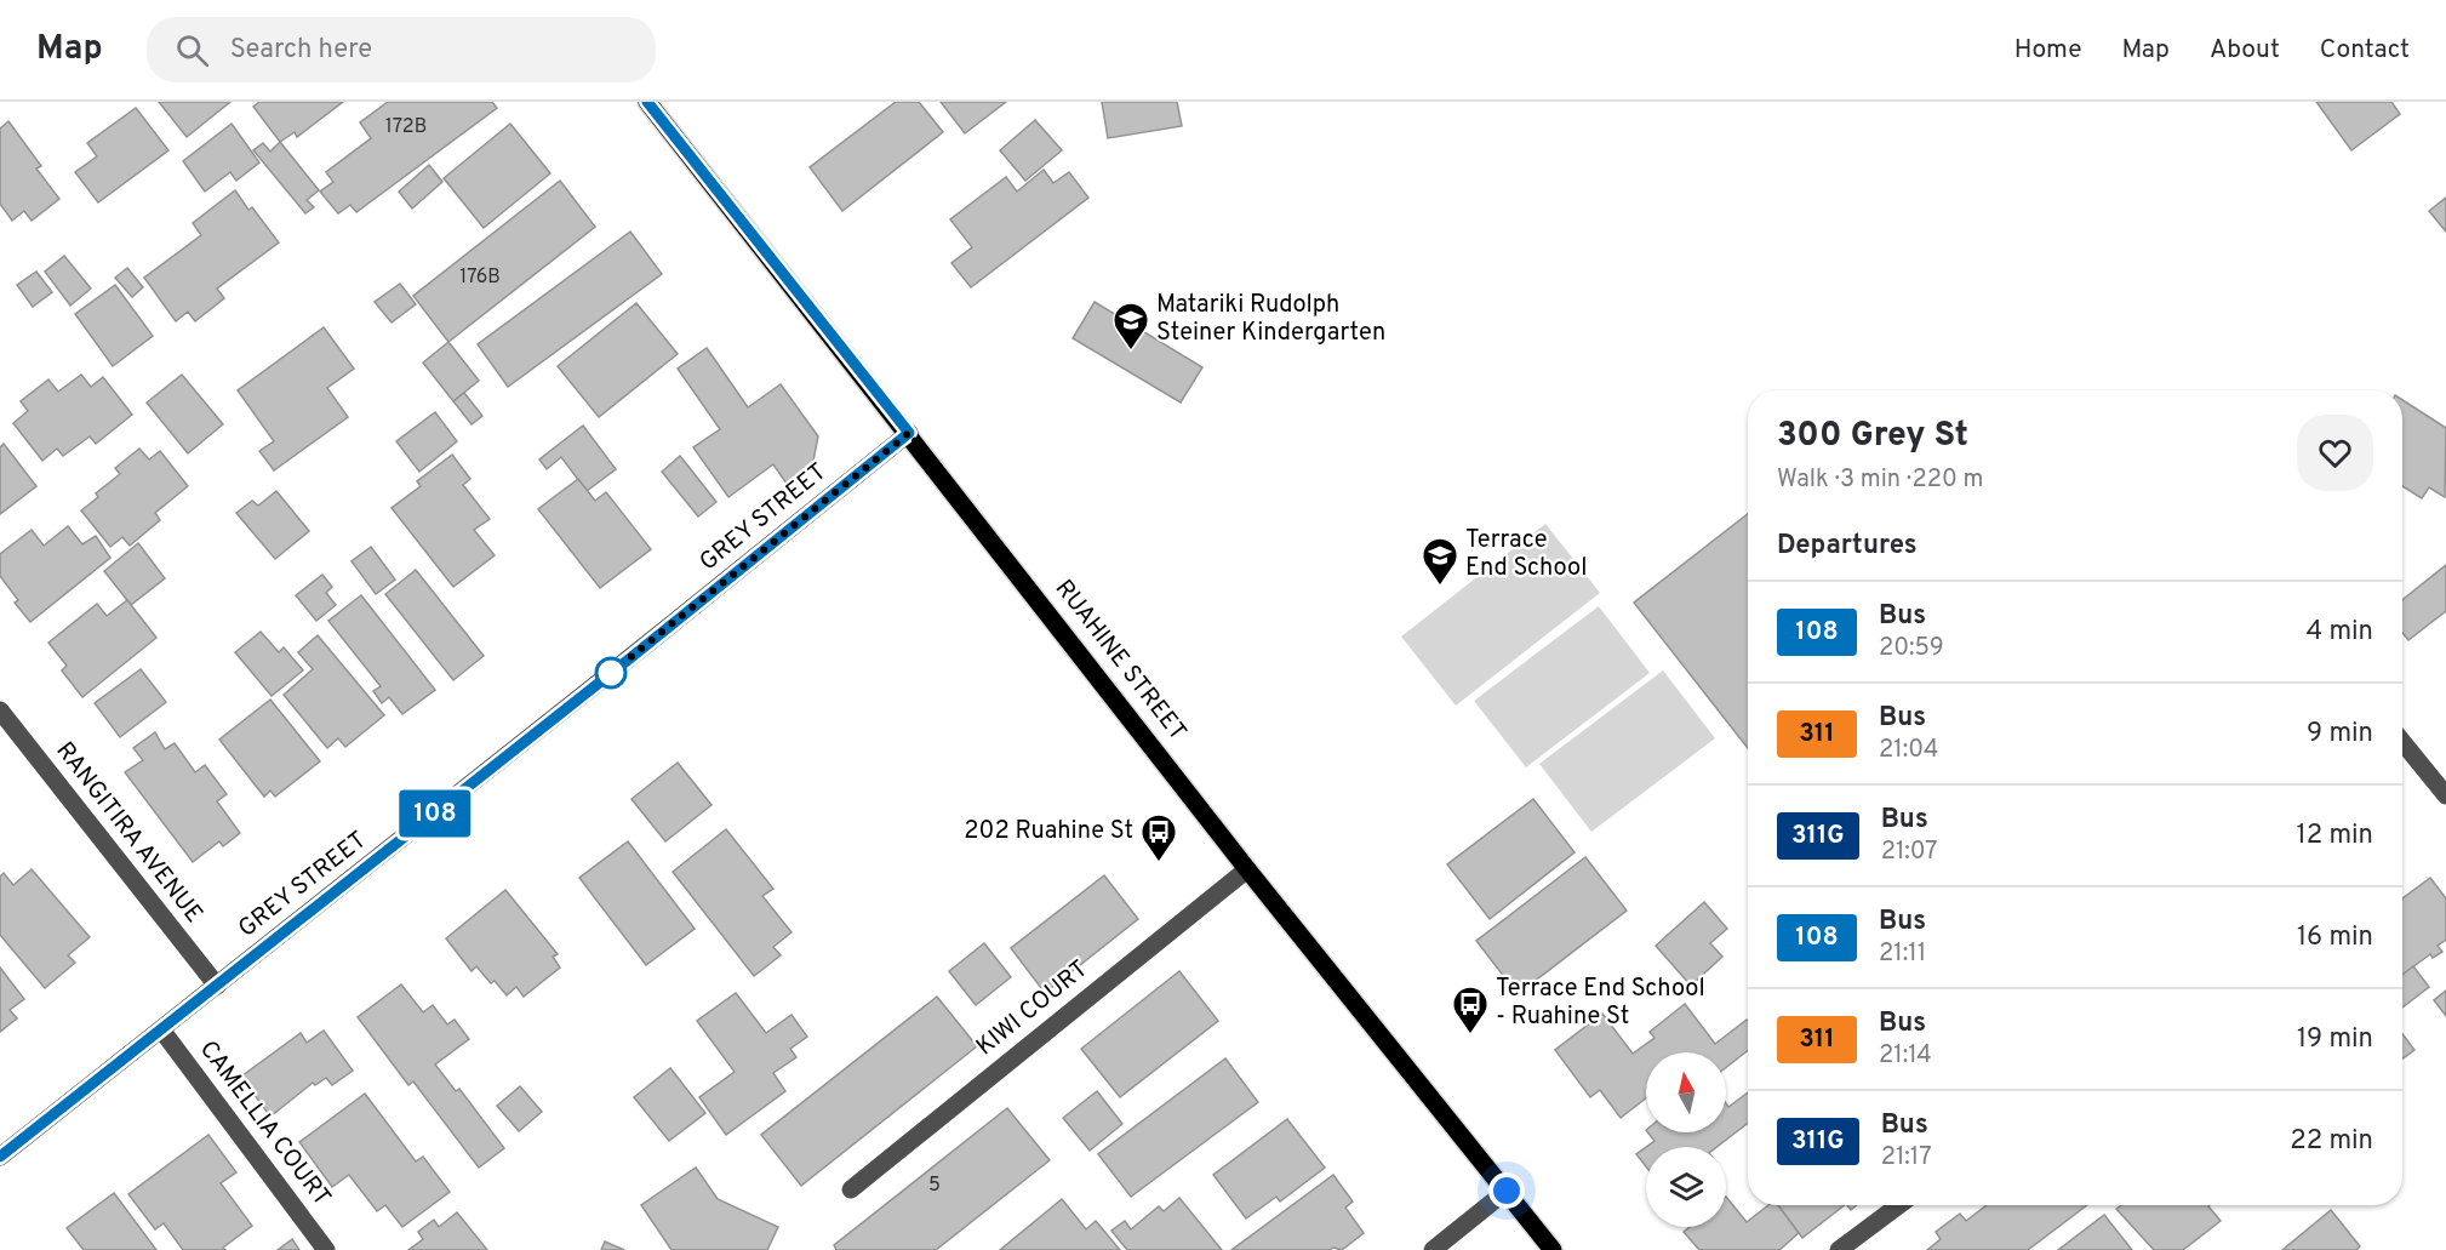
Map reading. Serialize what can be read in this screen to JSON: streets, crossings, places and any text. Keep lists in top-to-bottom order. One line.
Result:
{"streets":{"main road":["RUAHINE STREET"],"street":["GREY STREET","RANGITIRA AVENUE","KIWI COURT","CAMELLIA COURT"]},"crossings":[["GREY STREET","RUAHINE STREET"],["GREY STREET","RANGITIRA AVENUE"],["GREY STREET","CAMELLIA COURT"],["RUAHINE STREET","KIWI COURT"]],"places":{"school or university":["Matariki Rudolph Steiner Kindergarten","Terrace End School"],"bus stop":["202 Ruahine St","Terrace End School - Ruahine St"]},"lines":["bus line 108"],"house_numbers":["172B","176B","5"],"north":"top","page":{"header":"Map","search":"Search here","nav":["Home","Map","About","Contact"],"on_map":"108","heading":[["300 Grey St","Walk · 3 min · 220 m"],"Departures"],"list":[{"mark":"108","name":"Bus","note":"20:59","value":"4 min"},{"mark":"311","name":"Bus","note":"21:04","value":"9 min"},{"mark":"311G","name":"Bus","note":"21:07","value":"12 min"},{"mark":"108","name":"Bus","note":"21:11","value":"16 min"},{"mark":"311","name":"Bus","note":"21:14","value":"19 min"},{"mark":"311G","name":"Bus","note":"21:17","value":"22 min"}]}}
